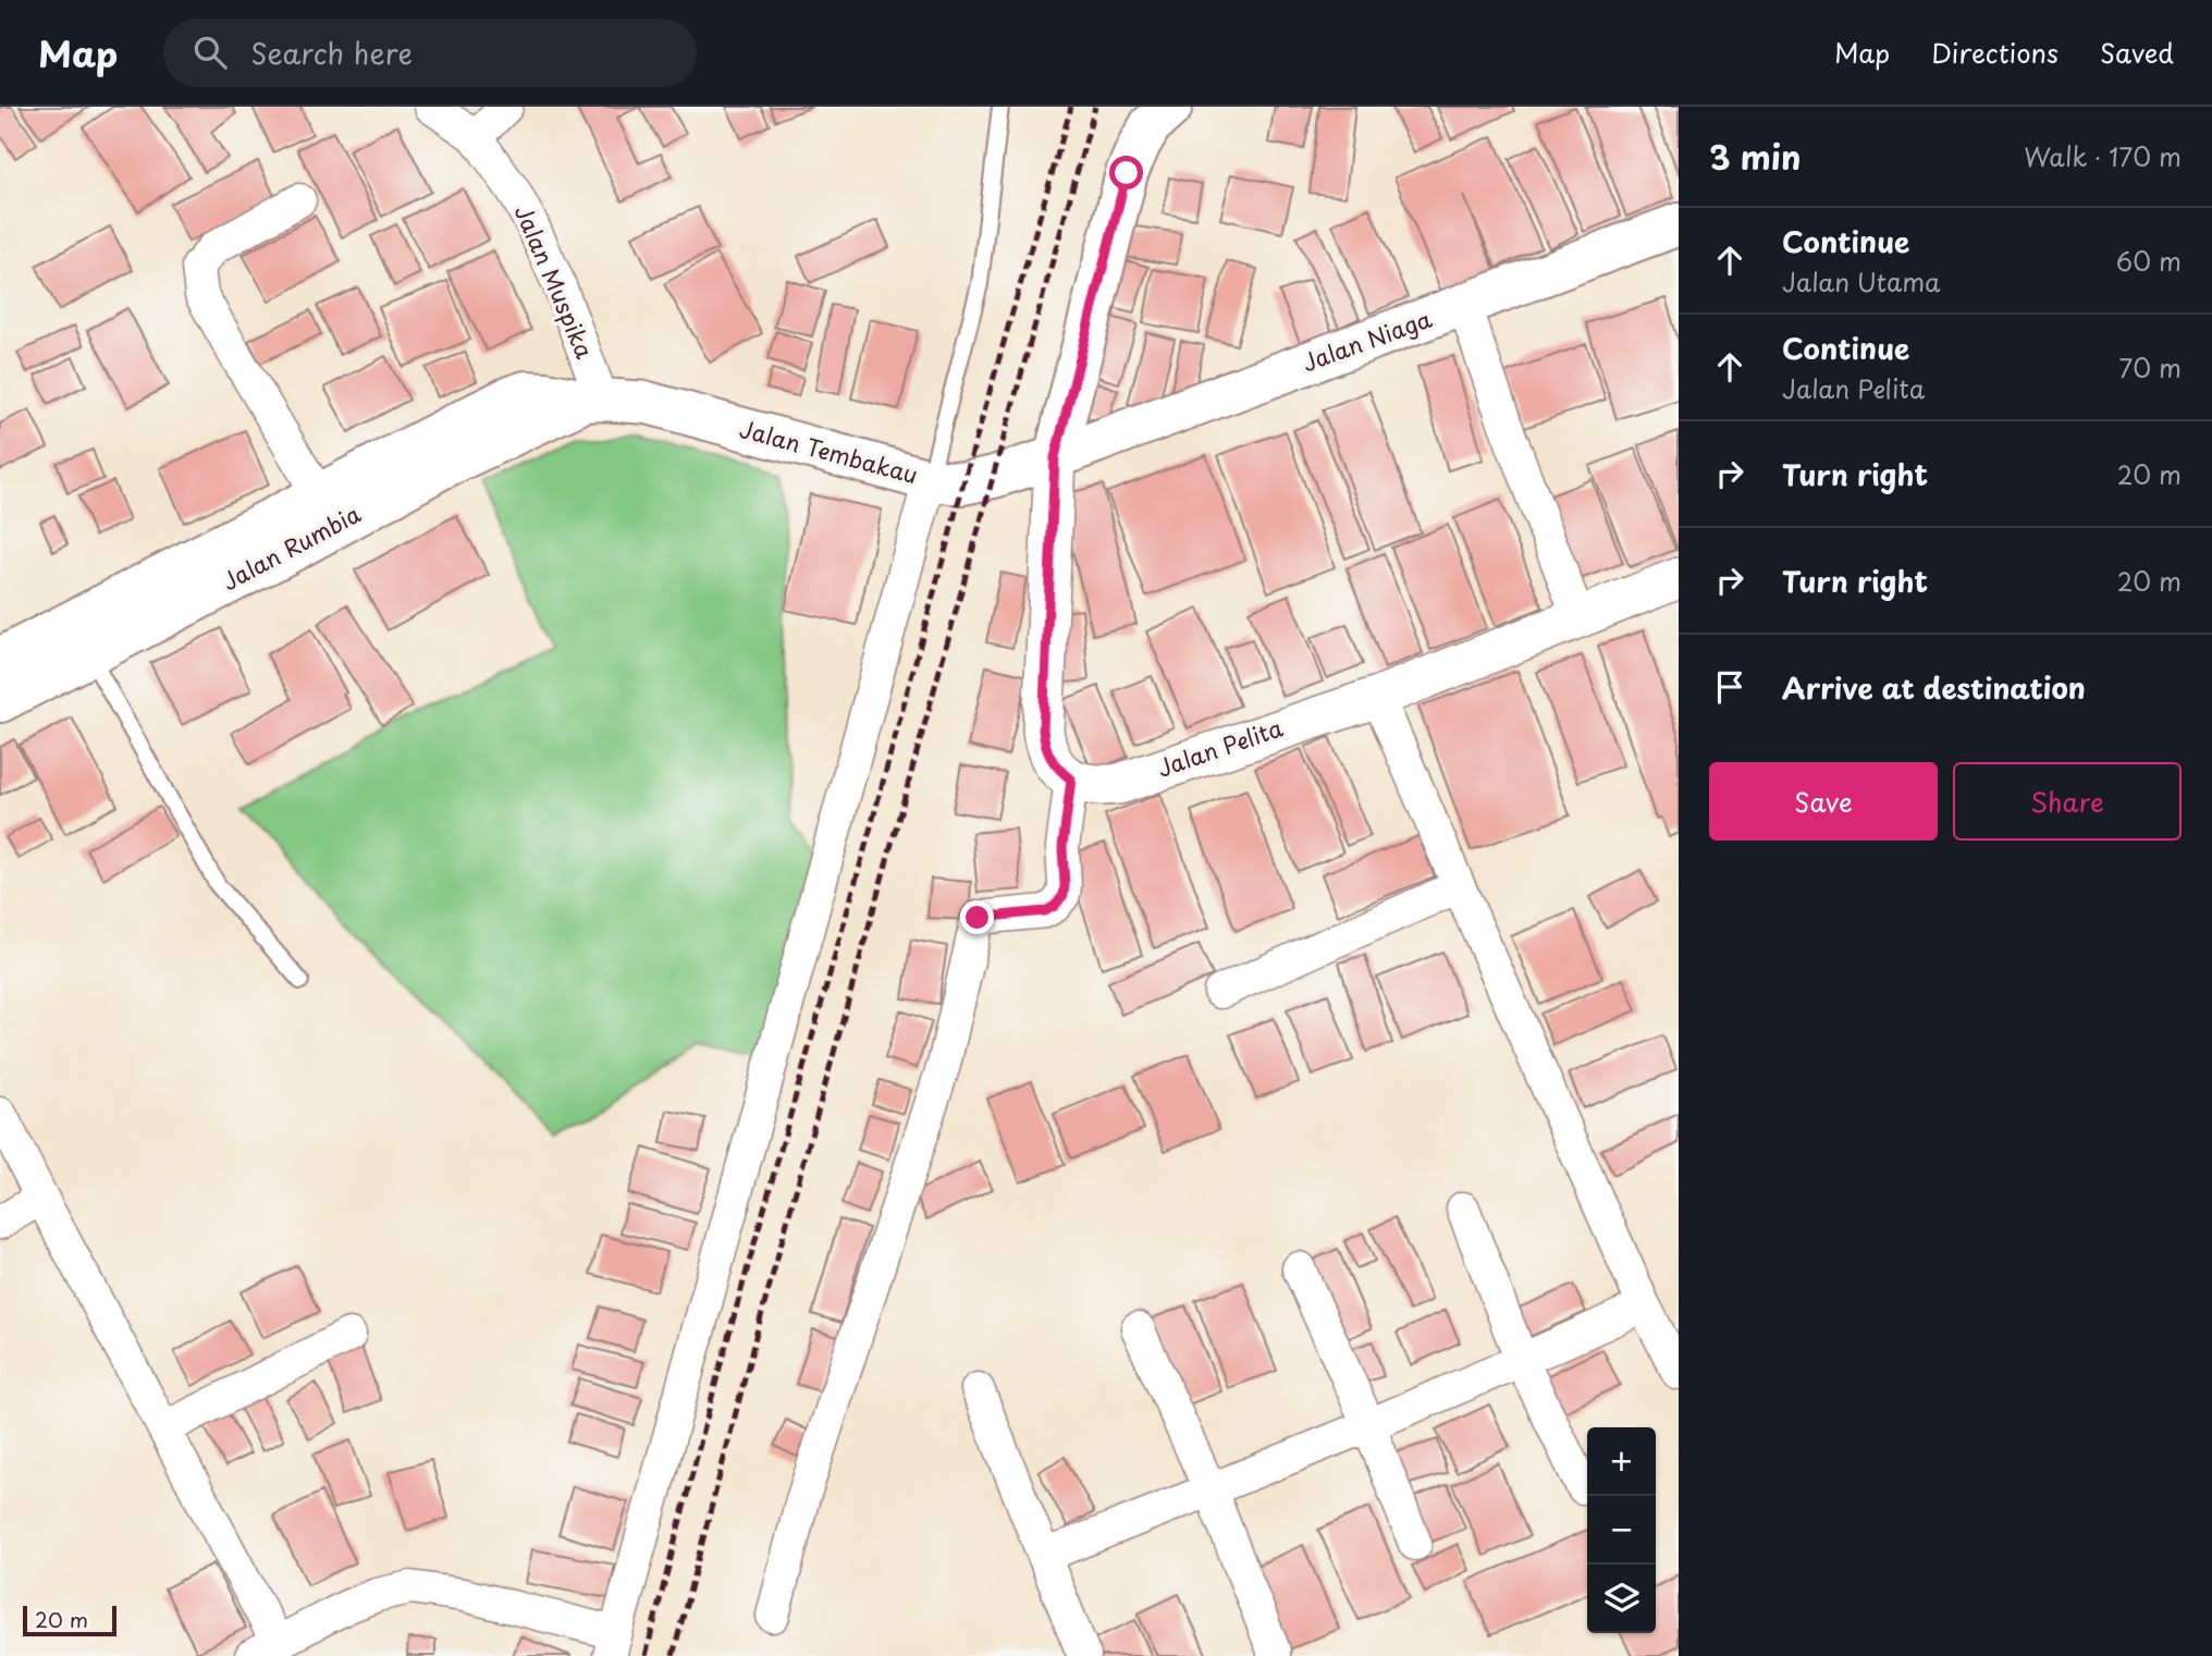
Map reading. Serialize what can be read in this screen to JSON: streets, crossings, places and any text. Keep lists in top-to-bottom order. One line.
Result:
{"streets":{"main road":["Jalan Niaga","Jalan Tembakau","Jalan Rumbia"],"street":["Jalan Muspika","Jalan Pelita"]},"crossings":[["Jalan Muspika","Jalan Tembakau"],["Jalan Muspika","Jalan Rumbia"],["Jalan Niaga","Jalan Tembakau"],["Jalan Tembakau","Jalan Rumbia"]],"scale_bar":"20 m","page":{"header":"Map","search":"Search here","nav":["Map","Directions","Saved"],"heading":["3 min","Walk · 170 m"],"list":[["Continue","Jalan Utama","60 m"],["Continue","Jalan Pelita","70 m"],["Turn right","20 m"],["Turn right","20 m"],"Arrive at destination"],"buttons":["Save","Share"],"map_buttons":["+","−"],"scale":"20 m"}}
